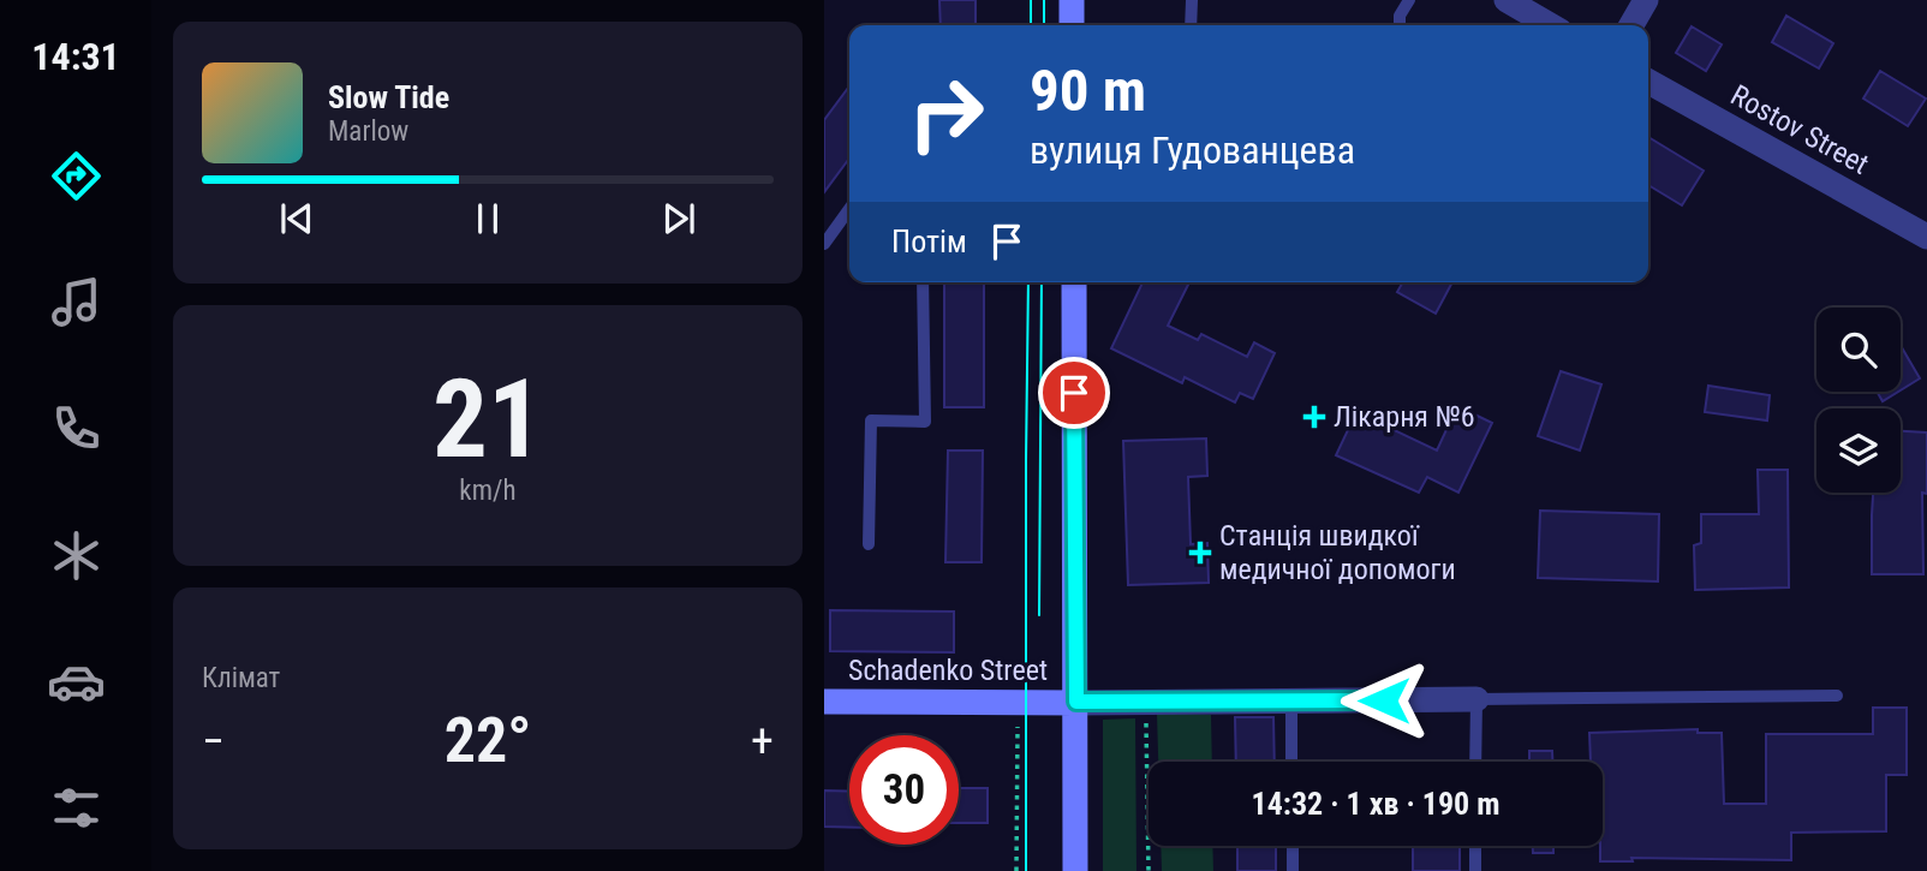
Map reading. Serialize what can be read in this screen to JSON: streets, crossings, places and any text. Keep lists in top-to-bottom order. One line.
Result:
{"streets":{"street":["Rostov Street","Schadenko Street"]},"places":{"health":["Лікарня №6","Станція швидкої медичної допомоги"]},"page":{"tabs":"14:31","turn":["90 m","вулиця Гудованцева"],"song":["Slow Tide","Marlow"],"then":"Потім","tile":[["21","km/h"],"Клімат"],"heat":["−","22°","+"],"limit":"30","trip":"14:32 · 1 хв · 190 m"}}
